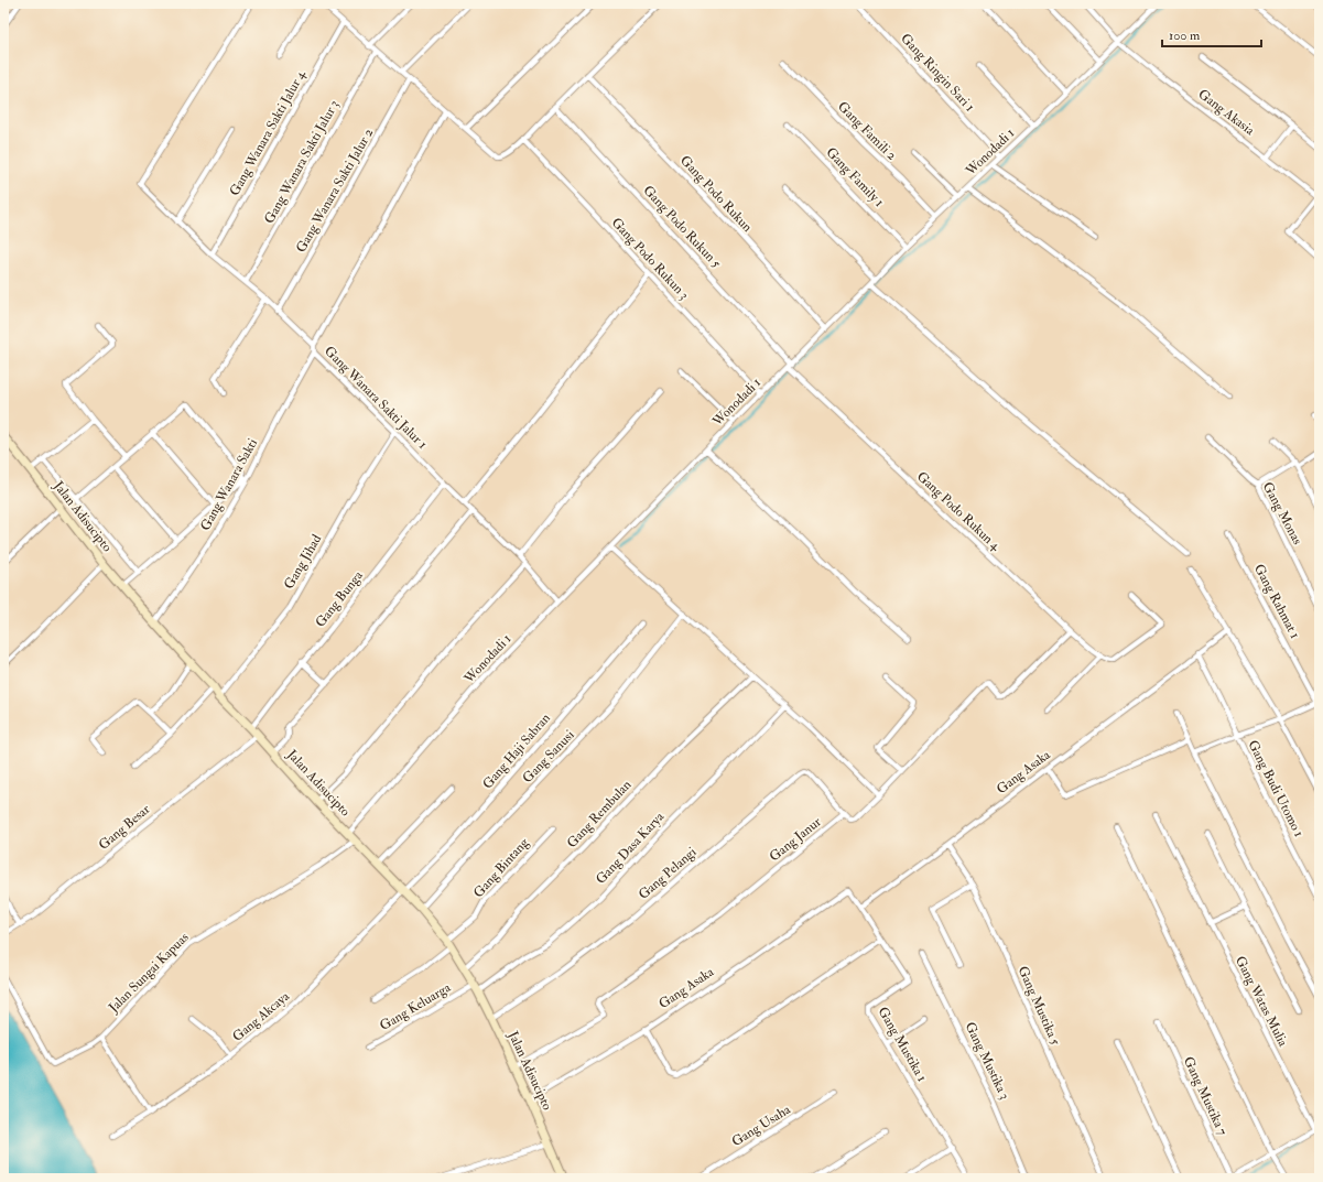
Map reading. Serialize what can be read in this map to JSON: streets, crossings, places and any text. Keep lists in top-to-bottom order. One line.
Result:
{"streets":{"main road":["Jalan Adisucipto"],"street":["Gang Ringin Sari 1","Gang Akasia","Gang Famili 2","Gang Wanara Sakti Jalur 4","Wonodadi 1","Gang Wanara Sakti Jalur 3","Gang Family 1","Gang Wanara Sakti Jalur 2","Gang Podo Rukun","Gang Podo Rukun 5","Gang Podo Rukun 3","Gang Wanara Sakti Jalur 1","Gang Wanara Sakti","Gang Podo Rukun 4","Gang Monas","Gang Jihad","Gang Bunga","Gang Rahmat 1","Gang Haji Sabran","Gang Sanusi","Gang Asaka","Gang Budi Utomo 1","Gang Rembulan","Gang Besar","Gang Janur","Gang Dasa Karya","Gang Bintang","Gang Pelangi","Jalan Sungai Kapuas","Gang Watas Mulia","Gang Mustika 5","Gang Keluarga","Gang Akcaya","Gang Mustika 1","Gang Mustika 3","Gang Mustika 7","Gang Usaha"]},"crossings":[["Gang Ringin Sari 1","Wonodadi 1"],["Gang Akasia","Wonodadi 1"],["Gang Famili 2","Wonodadi 1"],["Wonodadi 1","Gang Family 1"],["Wonodadi 1","Gang Podo Rukun"],["Wonodadi 1","Gang Podo Rukun 5"],["Wonodadi 1","Gang Podo Rukun 3"],["Wonodadi 1","Gang Wanara Sakti Jalur 1"],["Wonodadi 1","Gang Podo Rukun 4"],["Wonodadi 1","Jalan Adisucipto"],["Gang Podo Rukun 5","Gang Podo Rukun 4"],["Gang Wanara Sakti Jalur 1","Gang Wanara Sakti"],["Gang Wanara Sakti Jalur 1","Gang Jihad"],["Gang Wanara Sakti Jalur 1","Gang Bunga"],["Gang Wanara Sakti","Jalan Adisucipto"],["Jalan Adisucipto","Gang Jihad"],["Jalan Adisucipto","Gang Bunga"],["Jalan Adisucipto","Gang Haji Sabran"],["Jalan Adisucipto","Gang Sanusi"],["Jalan Adisucipto","Gang Asaka"],["Jalan Adisucipto","Gang Rembulan"],["Jalan Adisucipto","Gang Besar"],["Jalan Adisucipto","Gang Janur"],["Jalan Adisucipto","Gang Dasa Karya"],["Jalan Adisucipto","Gang Bintang"],["Jalan Adisucipto","Gang Pelangi"],["Jalan Adisucipto","Jalan Sungai Kapuas"],["Jalan Adisucipto","Gang Keluarga"],["Jalan Adisucipto","Gang Akcaya"],["Gang Haji Sabran","Gang Akcaya"],["Gang Asaka","Gang Budi Utomo 1"],["Gang Asaka","Gang Mustika 5"],["Gang Asaka","Gang Mustika 1"],["Gang Janur","Gang Pelangi"],["Gang Dasa Karya","Gang Keluarga"]],"scale_bar":"100 m"}
